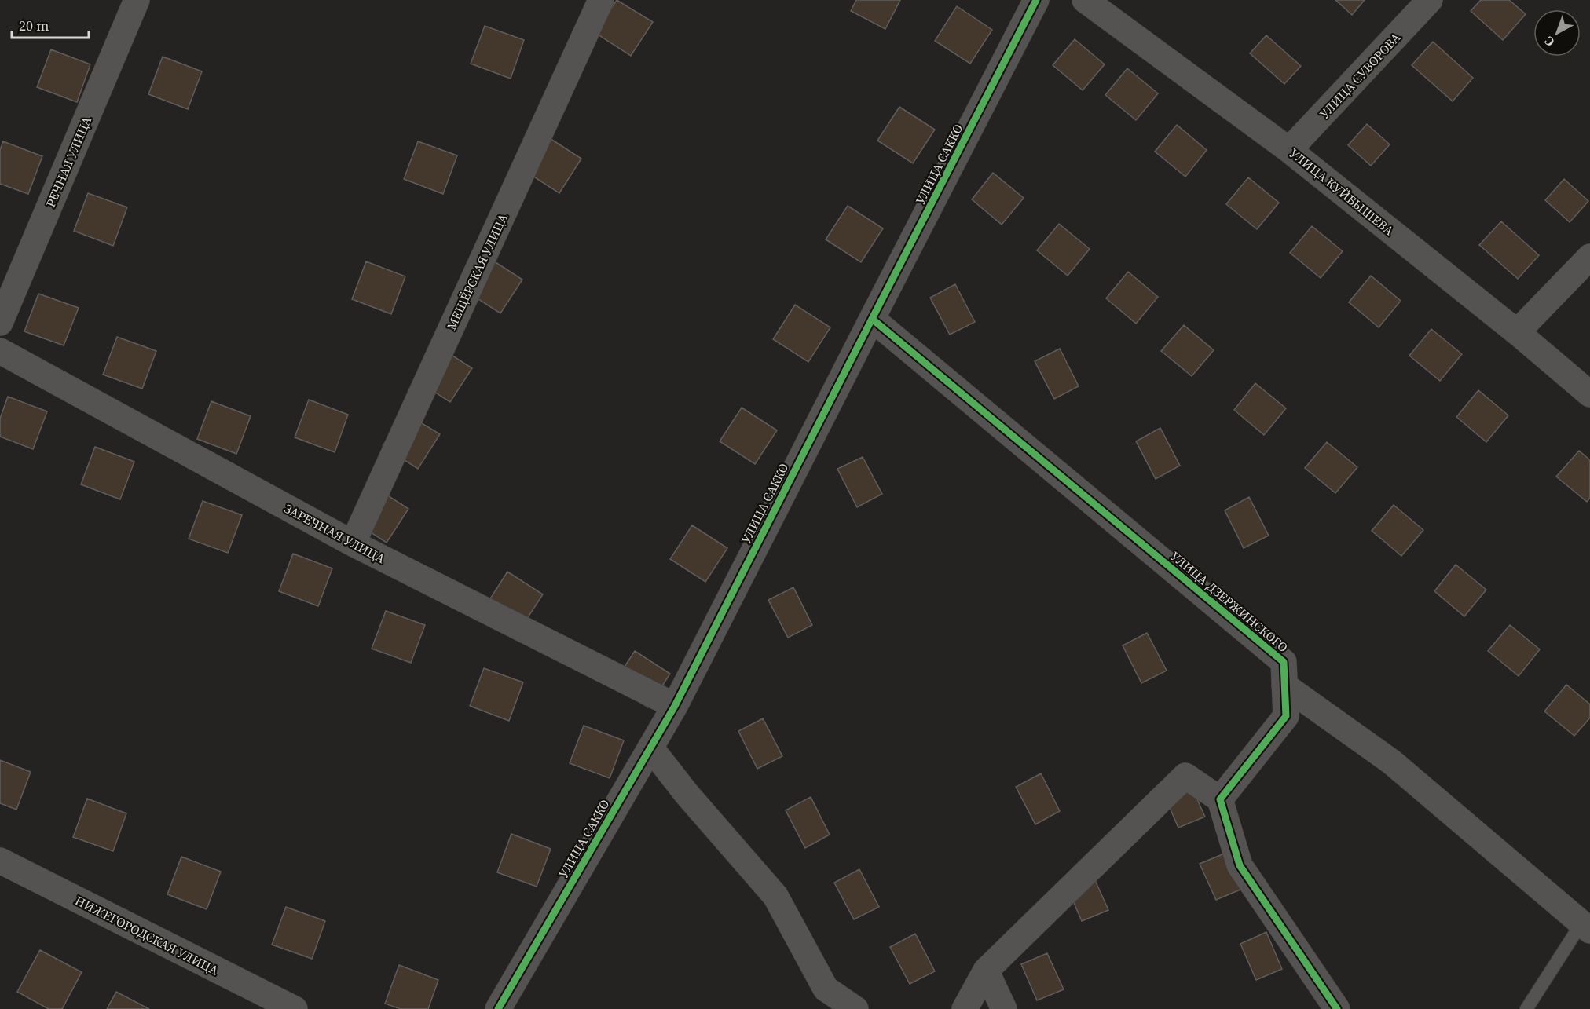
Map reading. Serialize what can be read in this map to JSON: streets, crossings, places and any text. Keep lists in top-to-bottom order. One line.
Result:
{"streets":{"street":["УЛИЦА СУВОРОВА","РЕЧНАЯ УЛИЦА","УЛИЦА САККО","УЛИЦА КУЙБЫШЕВА","МЕЩЁРСКАЯ УЛИЦА","ЗАРЕЧНАЯ УЛИЦА","УЛИЦА ДЗЕРЖИНСКОГО","НИЖЕГОРОДСКАЯ УЛИЦА"]},"crossings":[["УЛИЦА СУВОРОВА","УЛИЦА КУЙБЫШЕВА"],["УЛИЦА САККО","ЗАРЕЧНАЯ УЛИЦА"],["УЛИЦА САККО","УЛИЦА ДЗЕРЖИНСКОГО"],["МЕЩЁРСКАЯ УЛИЦА","ЗАРЕЧНАЯ УЛИЦА"]],"scale_bar":"20 m","north":"bottom left"}
